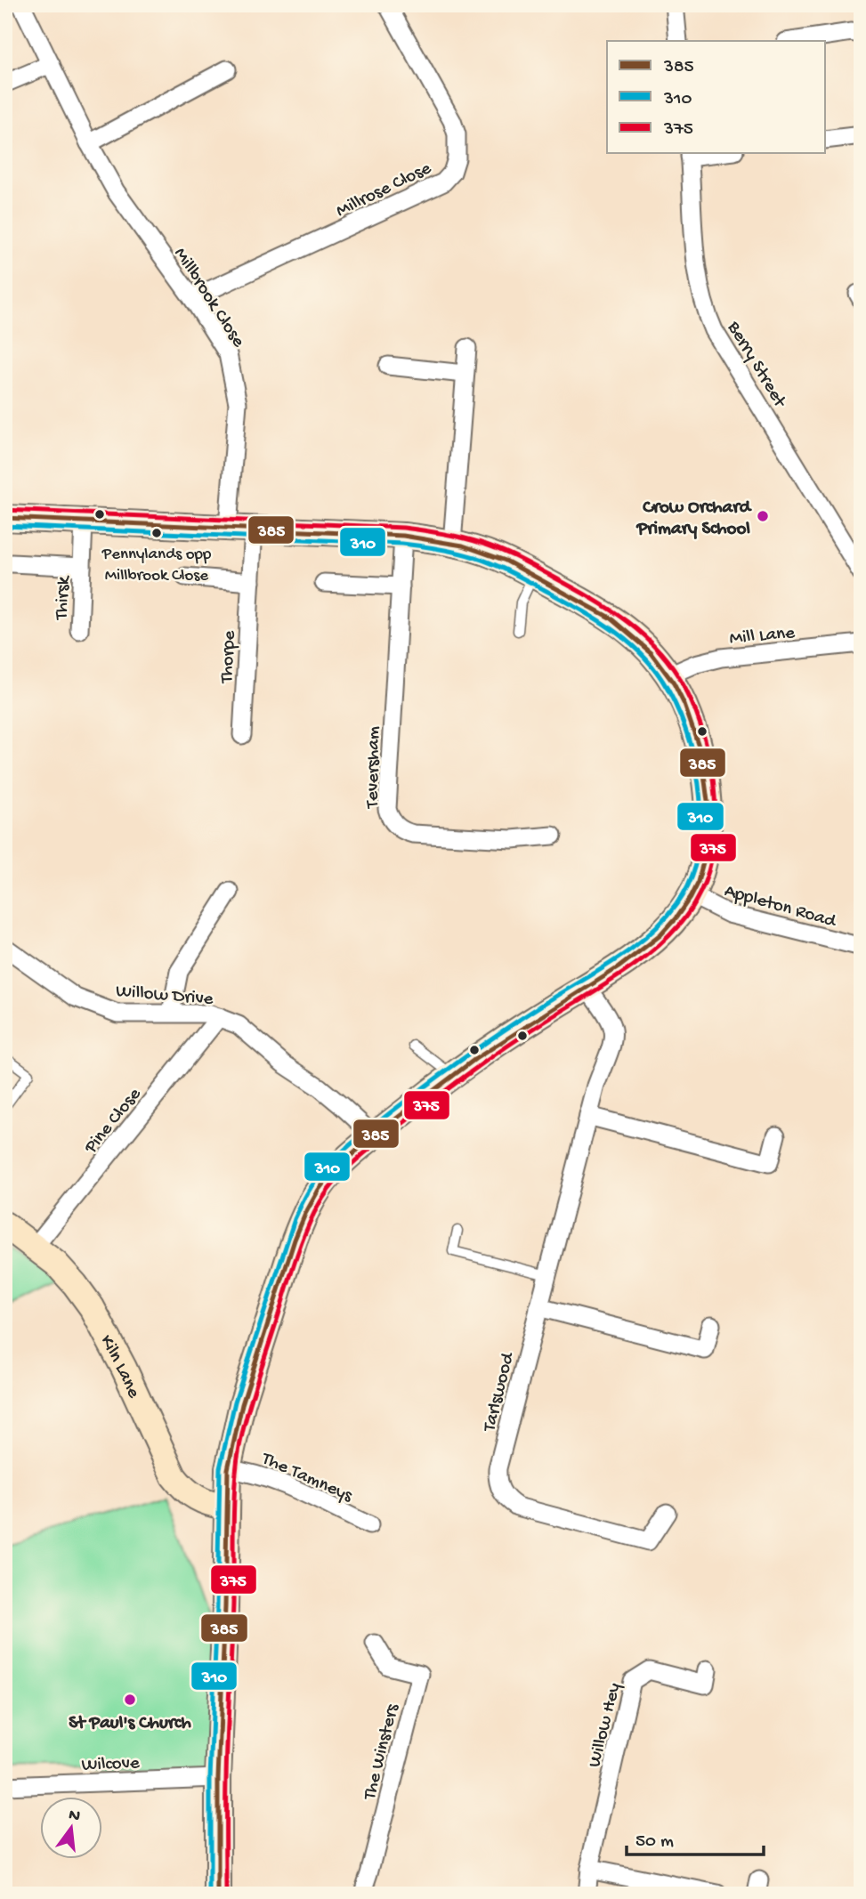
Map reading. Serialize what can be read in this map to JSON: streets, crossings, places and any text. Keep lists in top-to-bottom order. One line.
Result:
{"streets":{"street":["Millrose Close","Millbrook Close","Berry Street","Thirsk","Mill Lane","Thorpe","Teversham","Appleton Road","Willow Drive","Pine Close","Kiln Lane","Tarlswood","The Tamneys","Willow Hey","The Winsters","Wilcove"]},"crossings":[["Millrose Close","Millbrook Close"],["Willow Drive","Pine Close"],["Pine Close","Kiln Lane"]],"places":["Crow Orchard Primary School","Pennylands opp Millbrook Close","St Paul's Church"],"lines":["transit line 375","transit line 385","transit line 310"],"legend":["385","310","375"],"scale_bar":"50 m","north":"top"}
